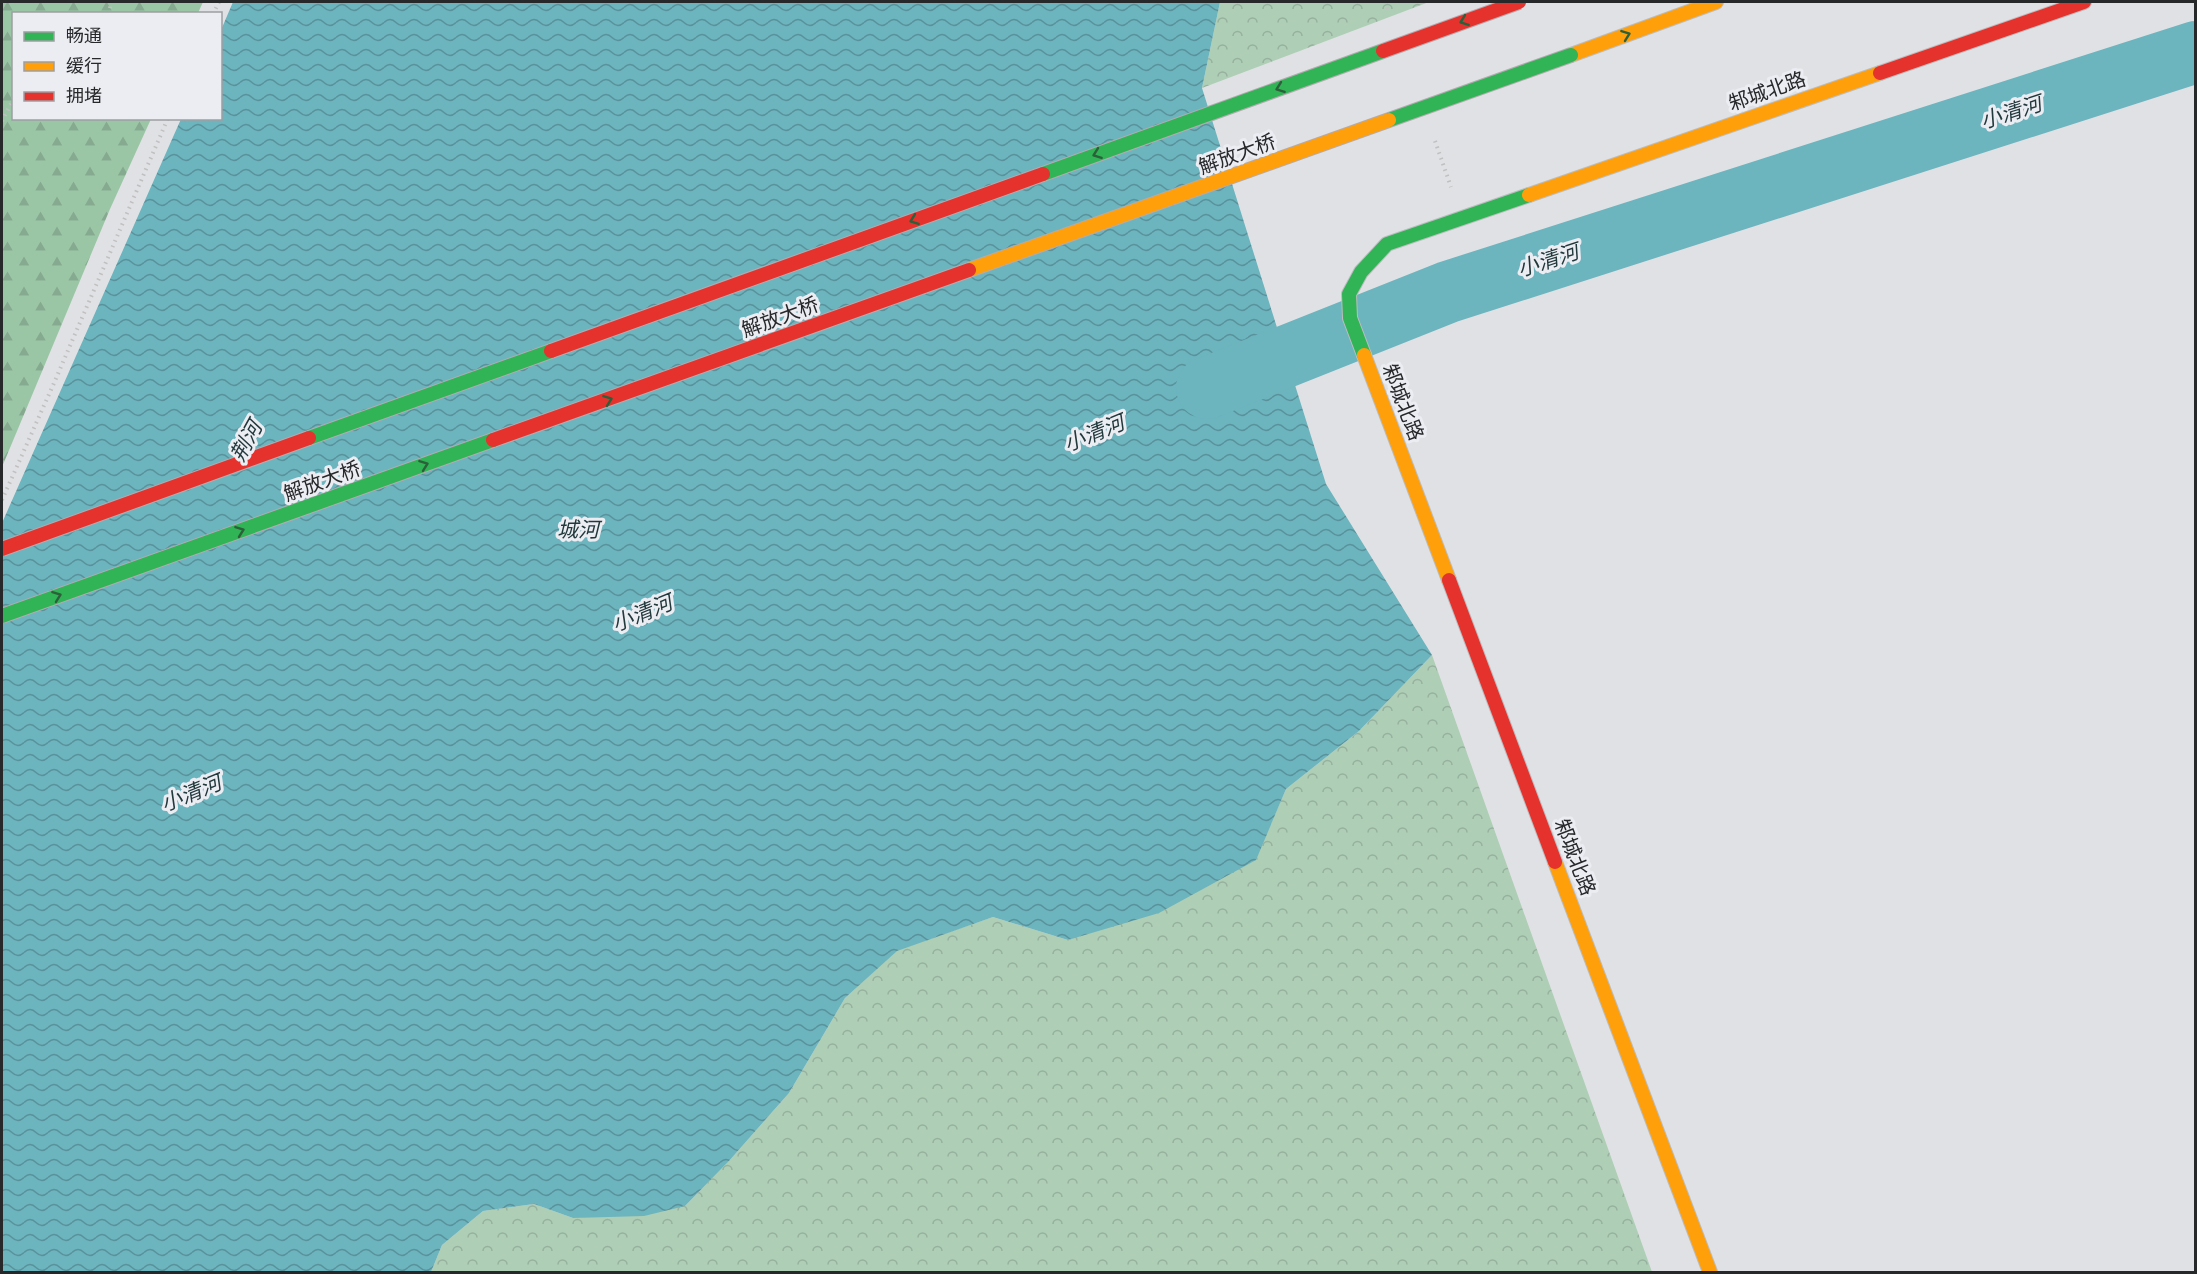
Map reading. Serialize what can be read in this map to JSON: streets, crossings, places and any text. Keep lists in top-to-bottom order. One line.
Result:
{"streets":{"main road":["邾城北路","解放大桥"]},"water":["小清河","荆河","城河"],"legend":["畅通","缓行","拥堵"]}
